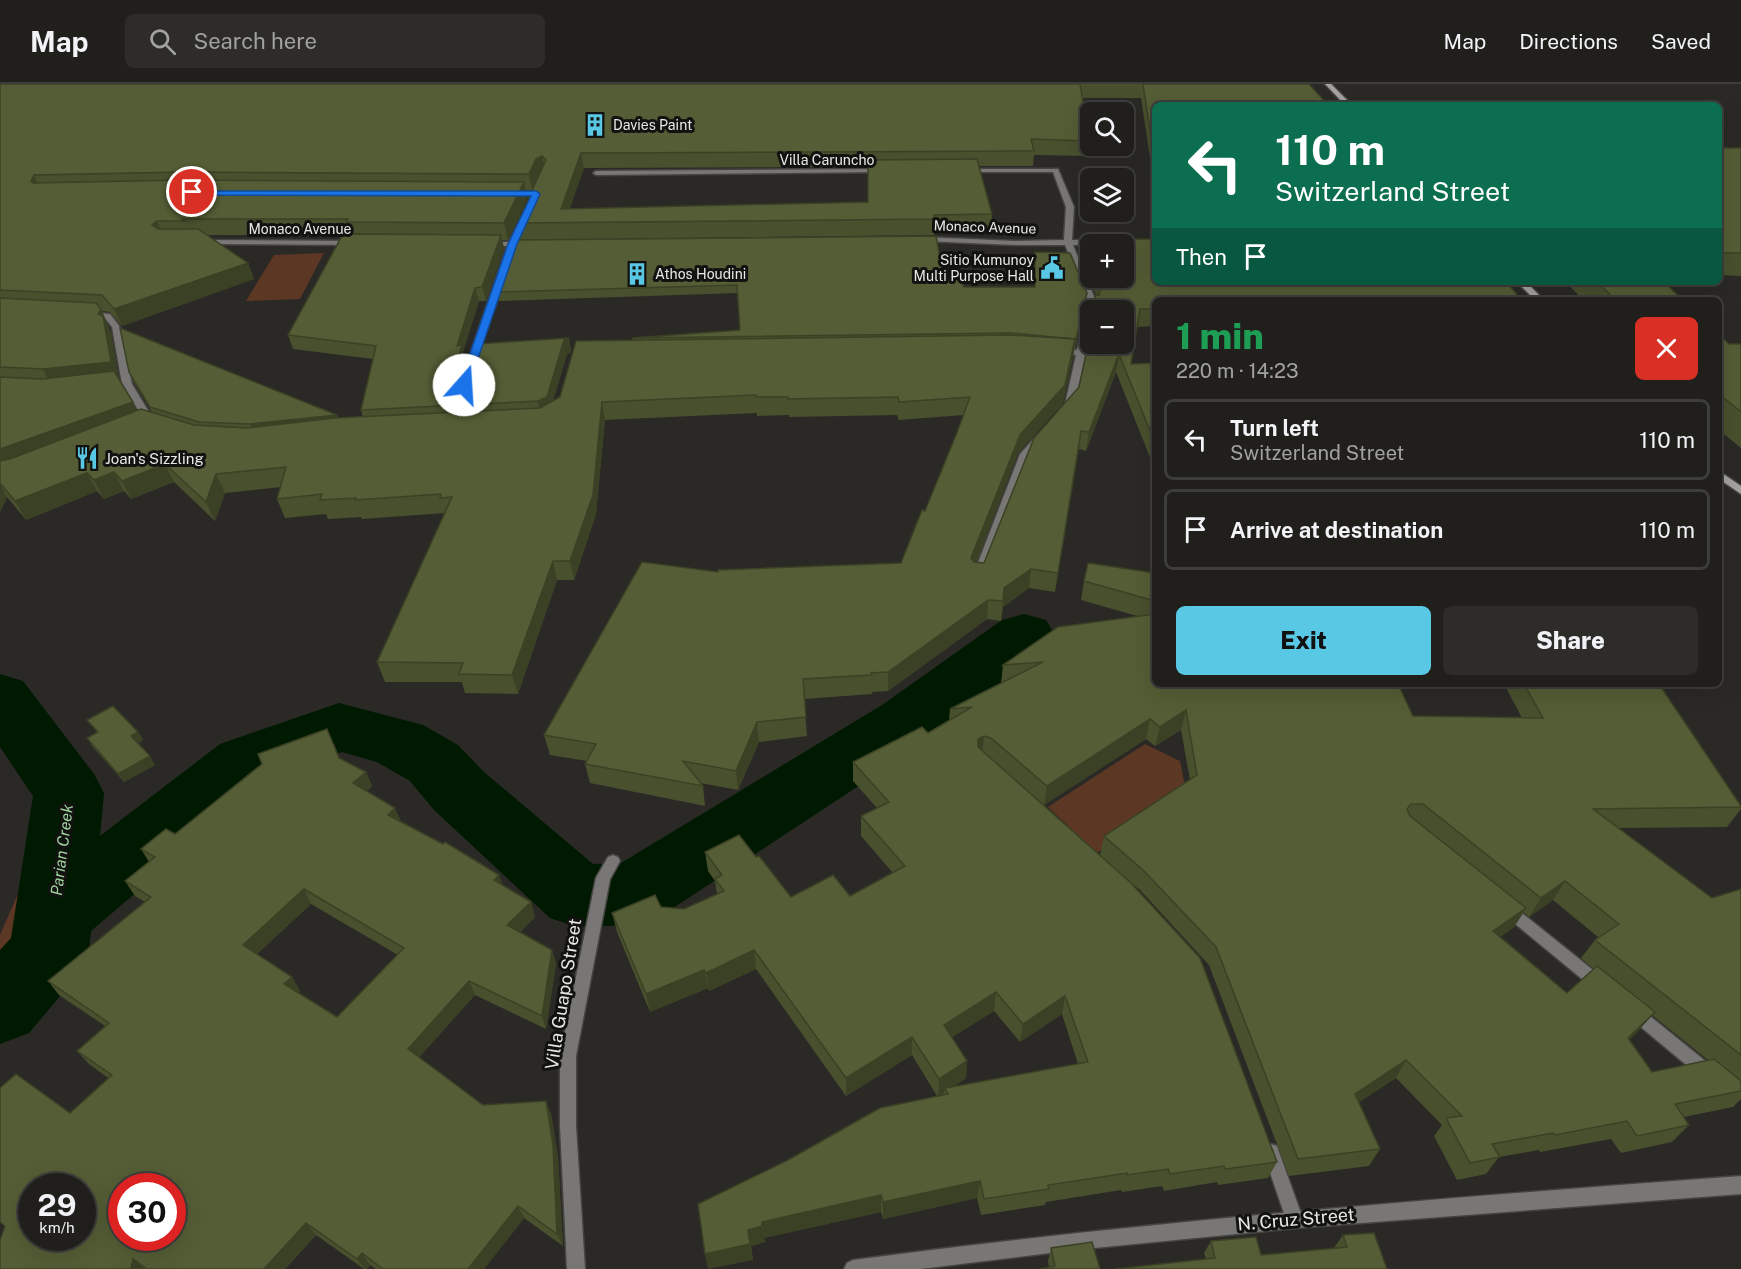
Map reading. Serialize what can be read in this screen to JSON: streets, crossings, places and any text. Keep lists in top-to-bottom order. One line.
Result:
{"streets":{"street":["Villa Caruncho","Monaco Avenue","Villa Guapo Street","N. Cruz Street"]},"water":["Parian Creek"],"places":{"building":["Davies Paint","Athos Houdini"],"public building":["Sitio Kumunoy Multi Purpose Hall"],"restaurant":["Joan's Sizzling"]},"page":{"header":"Map","search":"Search here","nav":["Map","Directions","Saved"],"map_buttons":["+","−"],"turn":["110 m","Switzerland Street"],"then":"Then","heading":["1 min","220 m · 14:23"],"list":[{"name":"Turn left","note":"Switzerland Street","value":"110 m"},{"name":"Arrive at destination","value":"110 m"}],"buttons":["Exit","Share"],"speed":"29 km/h","limit":"30"}}
